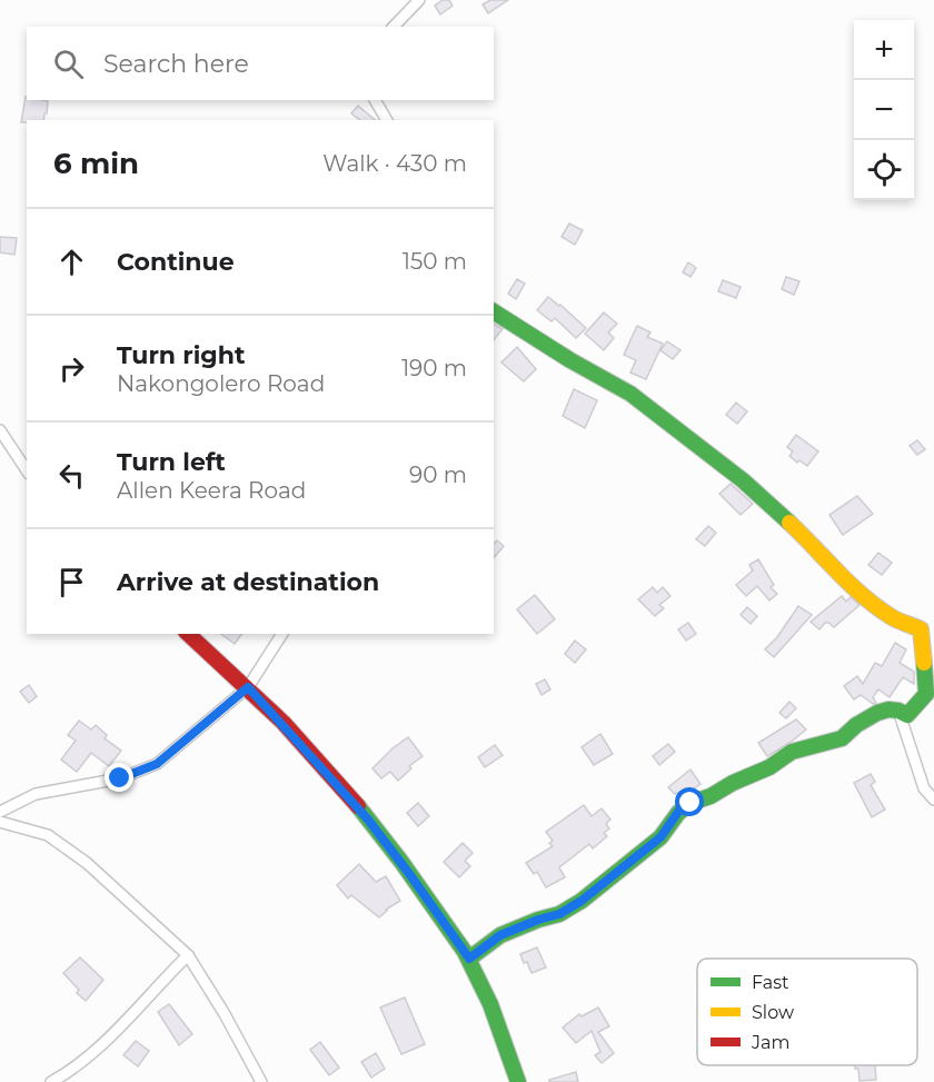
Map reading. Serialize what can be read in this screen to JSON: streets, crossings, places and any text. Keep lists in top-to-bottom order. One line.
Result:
{"legend":["Fast","Slow","Jam"],"page":{"map_buttons":["+","−"],"search":"Search here","heading":["6 min","Walk · 430 m"],"list":[["Continue","150 m"],["Turn right","Nakongolero Road","190 m"],["Turn left","Allen Keera Road","90 m"],"Arrive at destination"]}}
